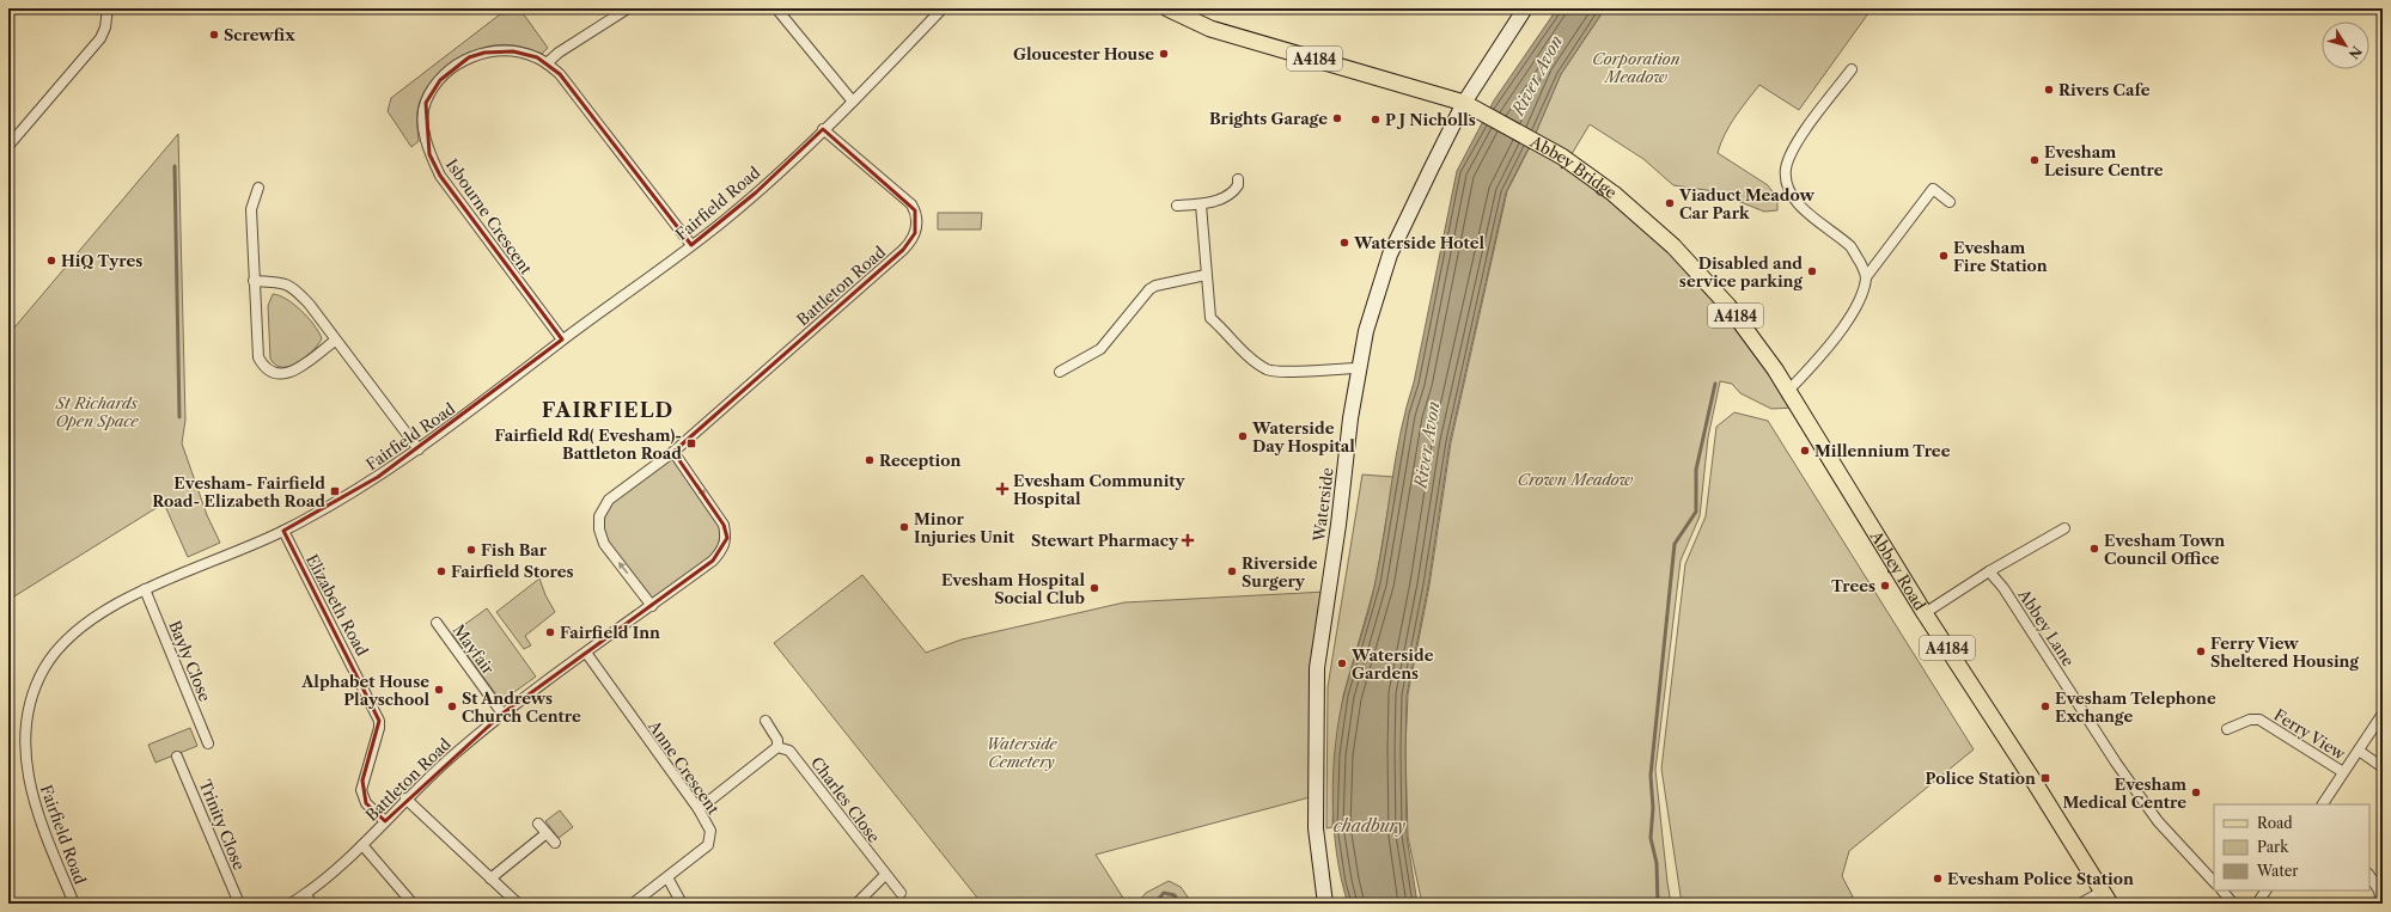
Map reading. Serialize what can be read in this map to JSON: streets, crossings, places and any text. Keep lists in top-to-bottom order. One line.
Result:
{"streets":{"main road":["A4184","Abbey Bridge","Waterside","Abbey Road"],"street":["Fairfield Road","Isbourne Crescent","Battleton Road","Elizabeth Road","Abbey Lane","Mayfair","Bayly Close","Ferry View","Anne Crescent","Charles Close","Trinity Close"]},"crossings":[["A4184","Abbey Bridge"],["A4184","Waterside"],["Abbey Bridge","Waterside"],["Abbey Bridge","Abbey Road"],["Fairfield Road","Isbourne Crescent"],["Fairfield Road","Battleton Road"],["Fairfield Road","Elizabeth Road"],["Fairfield Road","Bayly Close"],["Battleton Road","Elizabeth Road"],["Battleton Road","Mayfair"],["Battleton Road","Anne Crescent"]],"districts":["FAIRFIELD"],"water":["River Avon","chadbury"],"parks":["Corporation Meadow","St Richards Open Space","Crown Meadow","Waterside Cemetery"],"places":{"other":["Screwfix","Gloucester House","Rivers Cafe","Brights Garage","P J Nicholls","Evesham Leisure Centre","Viaduct Meadow Car Park","Waterside Hotel","Evesham Fire Station","HiQ Tyres","Disabled and service parking","Waterside Day Hospital","Millennium Tree","Reception","Minor Injuries Unit","Evesham Town Council Office","Fish Bar","Fairfield Stores","Riverside Surgery","Trees","Evesham Hospital Social Club","Fairfield Inn","Ferry View Sheltered Housing","Waterside Gardens","Alphabet House Playschool","St Andrews Church Centre","Evesham Telephone Exchange","Evesham Medical Centre","Evesham Police Station"],"transit":["Fairfield Rd( Evesham)- Battleton Road","Evesham- Fairfield Road- Elizabeth Road","Police Station"],"health":["Evesham Community Hospital","Stewart Pharmacy"]},"legend":["Road","Park","Water"],"north":"bottom right"}
